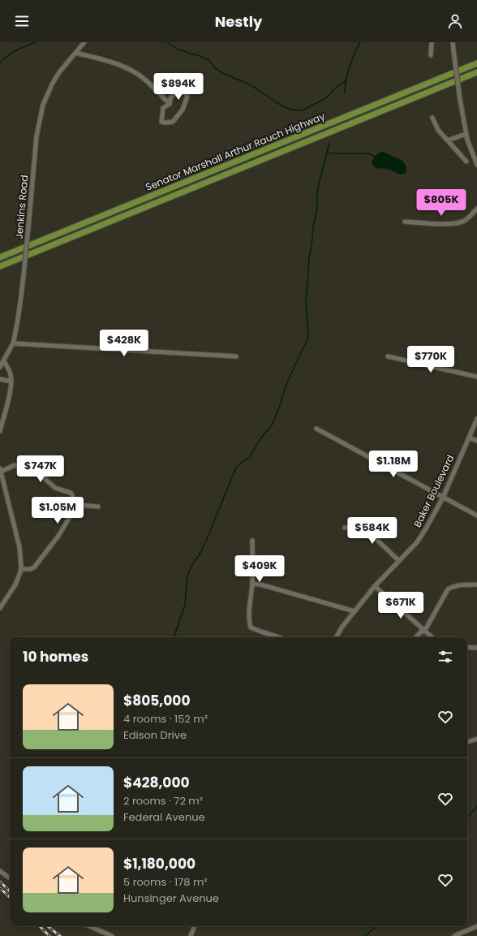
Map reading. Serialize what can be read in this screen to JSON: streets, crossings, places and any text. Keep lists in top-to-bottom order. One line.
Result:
{"streets":{"highway":["Senator Marshall Arthur Rauch Highway"],"street":["Jenkins Road","Baker Boulevard"]},"page":{"header":"Nestly","price":["$894K","$805K","$428K","$770K","$1.18M","$747K","$1.05M","$584K","$409K","$671K"],"heading":"10 homes","list":[{"name":"$805,000","note":"4 rooms · 152 m² · Edison Drive"},{"name":"$428,000","note":"2 rooms · 72 m² · Federal Avenue"},{"name":"$1,180,000","note":"5 rooms · 178 m² · Hunsinger Avenue"}]}}
